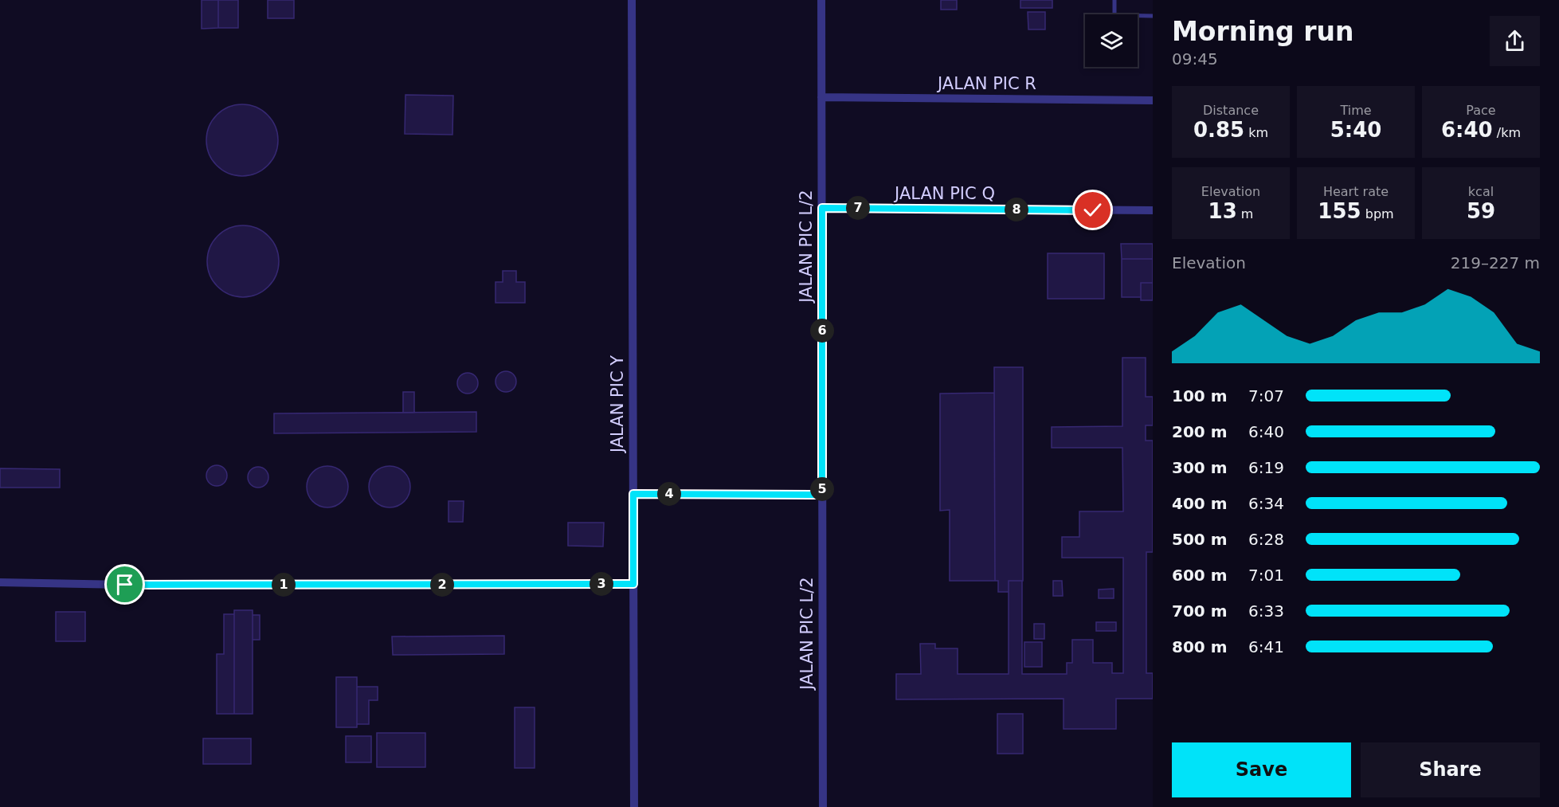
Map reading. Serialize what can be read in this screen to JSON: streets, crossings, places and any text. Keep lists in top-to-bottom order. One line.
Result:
{"streets":{"street":["JALAN PIC R","JALAN PIC Q","JALAN PIC L/2","JALAN PIC Y"]},"crossings":[["JALAN PIC R","JALAN PIC L/2"],["JALAN PIC Q","JALAN PIC L/2"]],"page":{"heading":["Morning run","09:45"],"stats":[["Distance","0.85 km"],["Time","5:40"],["Pace","6:40 /km"],["Elevation","13 m"],["Heart rate","155 bpm"],["kcal","59"]],"pins":["7","8","6","5","4","3","1","2"],"chart":["Elevation","219–227 m"],"list":[{"name":"100 m","note":"7:07"},{"name":"200 m","note":"6:40"},{"name":"300 m","note":"6:19"},{"name":"400 m","note":"6:34"},{"name":"500 m","note":"6:28"},{"name":"600 m","note":"7:01"},{"name":"700 m","note":"6:33"},{"name":"800 m","note":"6:41"}],"buttons":["Save","Share"]}}
